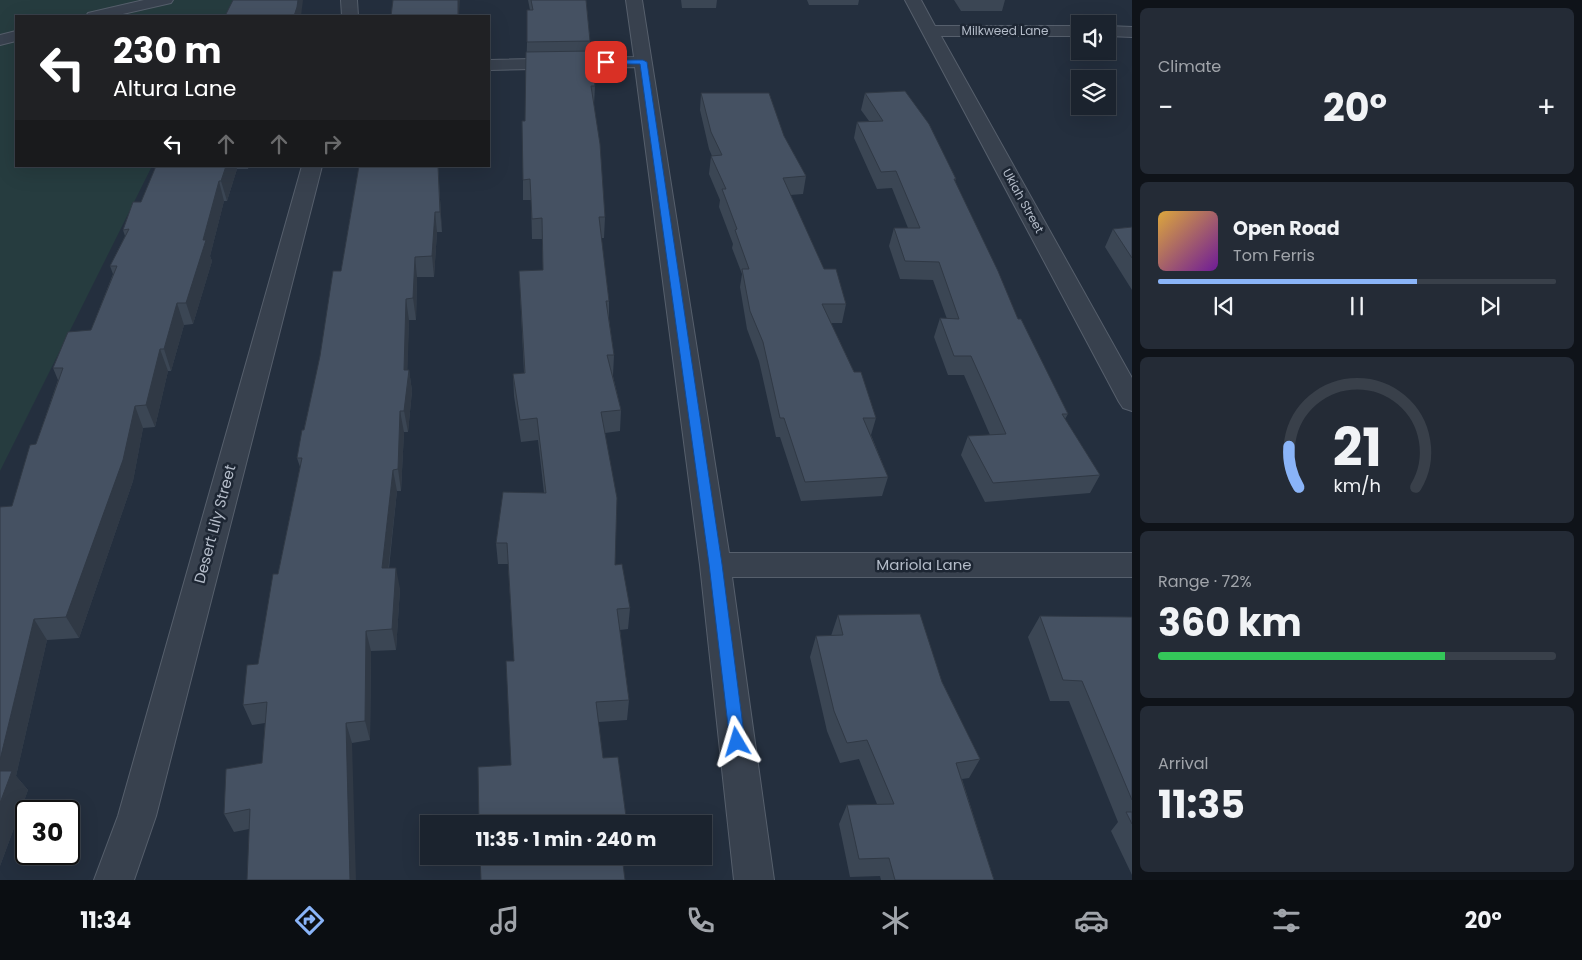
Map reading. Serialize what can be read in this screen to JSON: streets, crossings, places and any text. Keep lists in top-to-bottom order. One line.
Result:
{"streets":{"street":["Milkweed Lane","Ukiah Street","Desert Lily Street","Mariola Lane"]},"crossings":[["Milkweed Lane","Ukiah Street"]],"page":{"tile":["Climate",["Range · 72%","360 km"],["Arrival","11:35"]],"turn":["230 m","Altura Lane"],"heat":["−","20°","+"],"song":["Open Road","Tom Ferris"],"limit":"30","trip":"11:35 · 1 min · 240 m","tabs":["11:34","20°"],"gauge":["21","km/h"]}}
